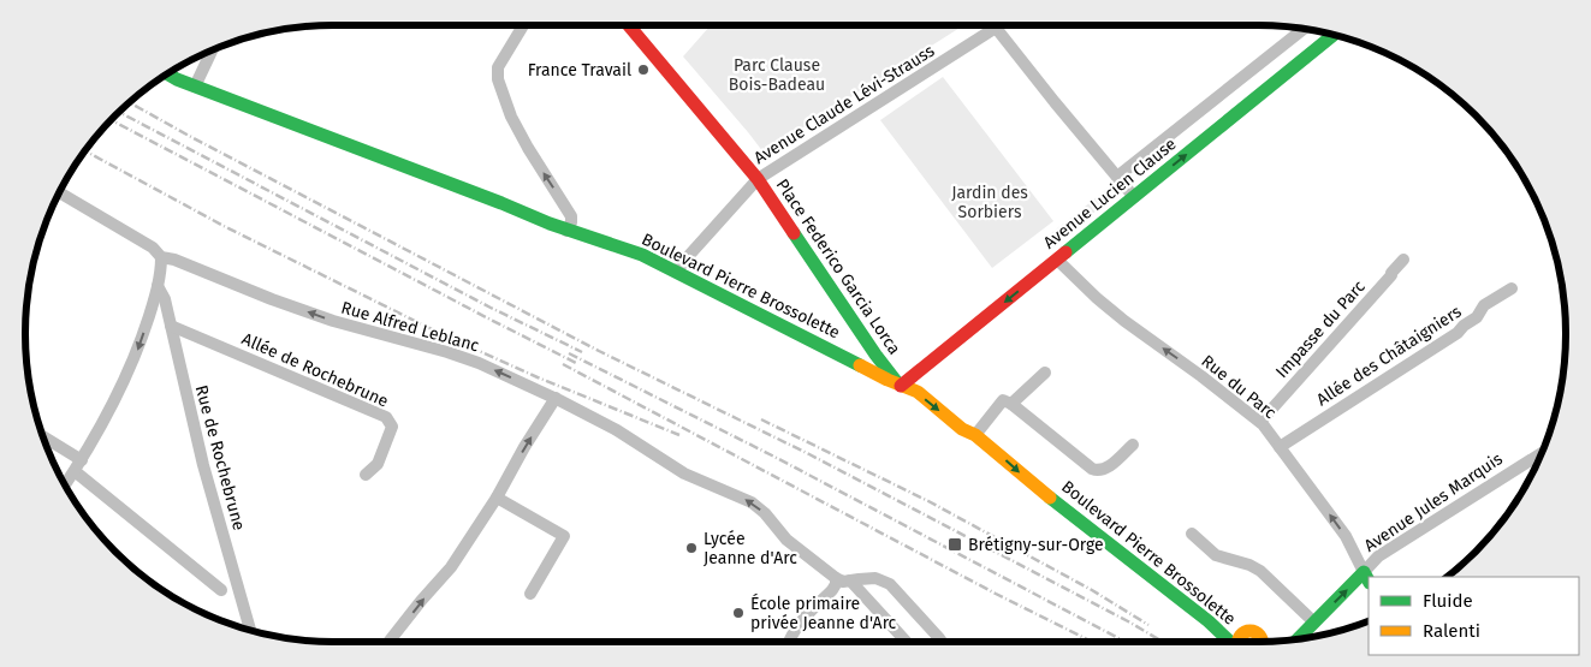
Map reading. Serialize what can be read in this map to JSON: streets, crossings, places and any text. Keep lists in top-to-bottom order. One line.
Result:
{"streets":{"main road":["Avenue Lucien Clause","Place Federico Garcia Lorca","Boulevard Pierre Brossolette","Avenue Jules Marquis"],"street":["Avenue Claude Lévi-Strauss","Rue Alfred Leblanc","Impasse du Parc","Allée des Châtaigniers","Allée de Rochebrune","Rue du Parc","Rue de Rochebrune"]},"crossings":[["Avenue Claude Lévi-Strauss","Place Federico Garcia Lorca"],["Avenue Lucien Clause","Place Federico Garcia Lorca"],["Avenue Lucien Clause","Boulevard Pierre Brossolette"],["Avenue Lucien Clause","Rue du Parc"],["Place Federico Garcia Lorca","Boulevard Pierre Brossolette"],["Impasse du Parc","Rue du Parc"],["Allée des Châtaigniers","Rue du Parc"],["Allée de Rochebrune","Rue de Rochebrune"],["Rue du Parc","Avenue Jules Marquis"]],"one_way":["Rue Alfred Leblanc","Rue du Parc"],"parks":["Parc Clause Bois-Badeau","Jardin des Sorbiers"],"places":{"other":["France Travail","Lycée Jeanne d'Arc","École primaire privée Jeanne d'Arc"],"transit":["Brétigny-sur-Orge"]},"legend":["Fluide","Ralenti"]}
